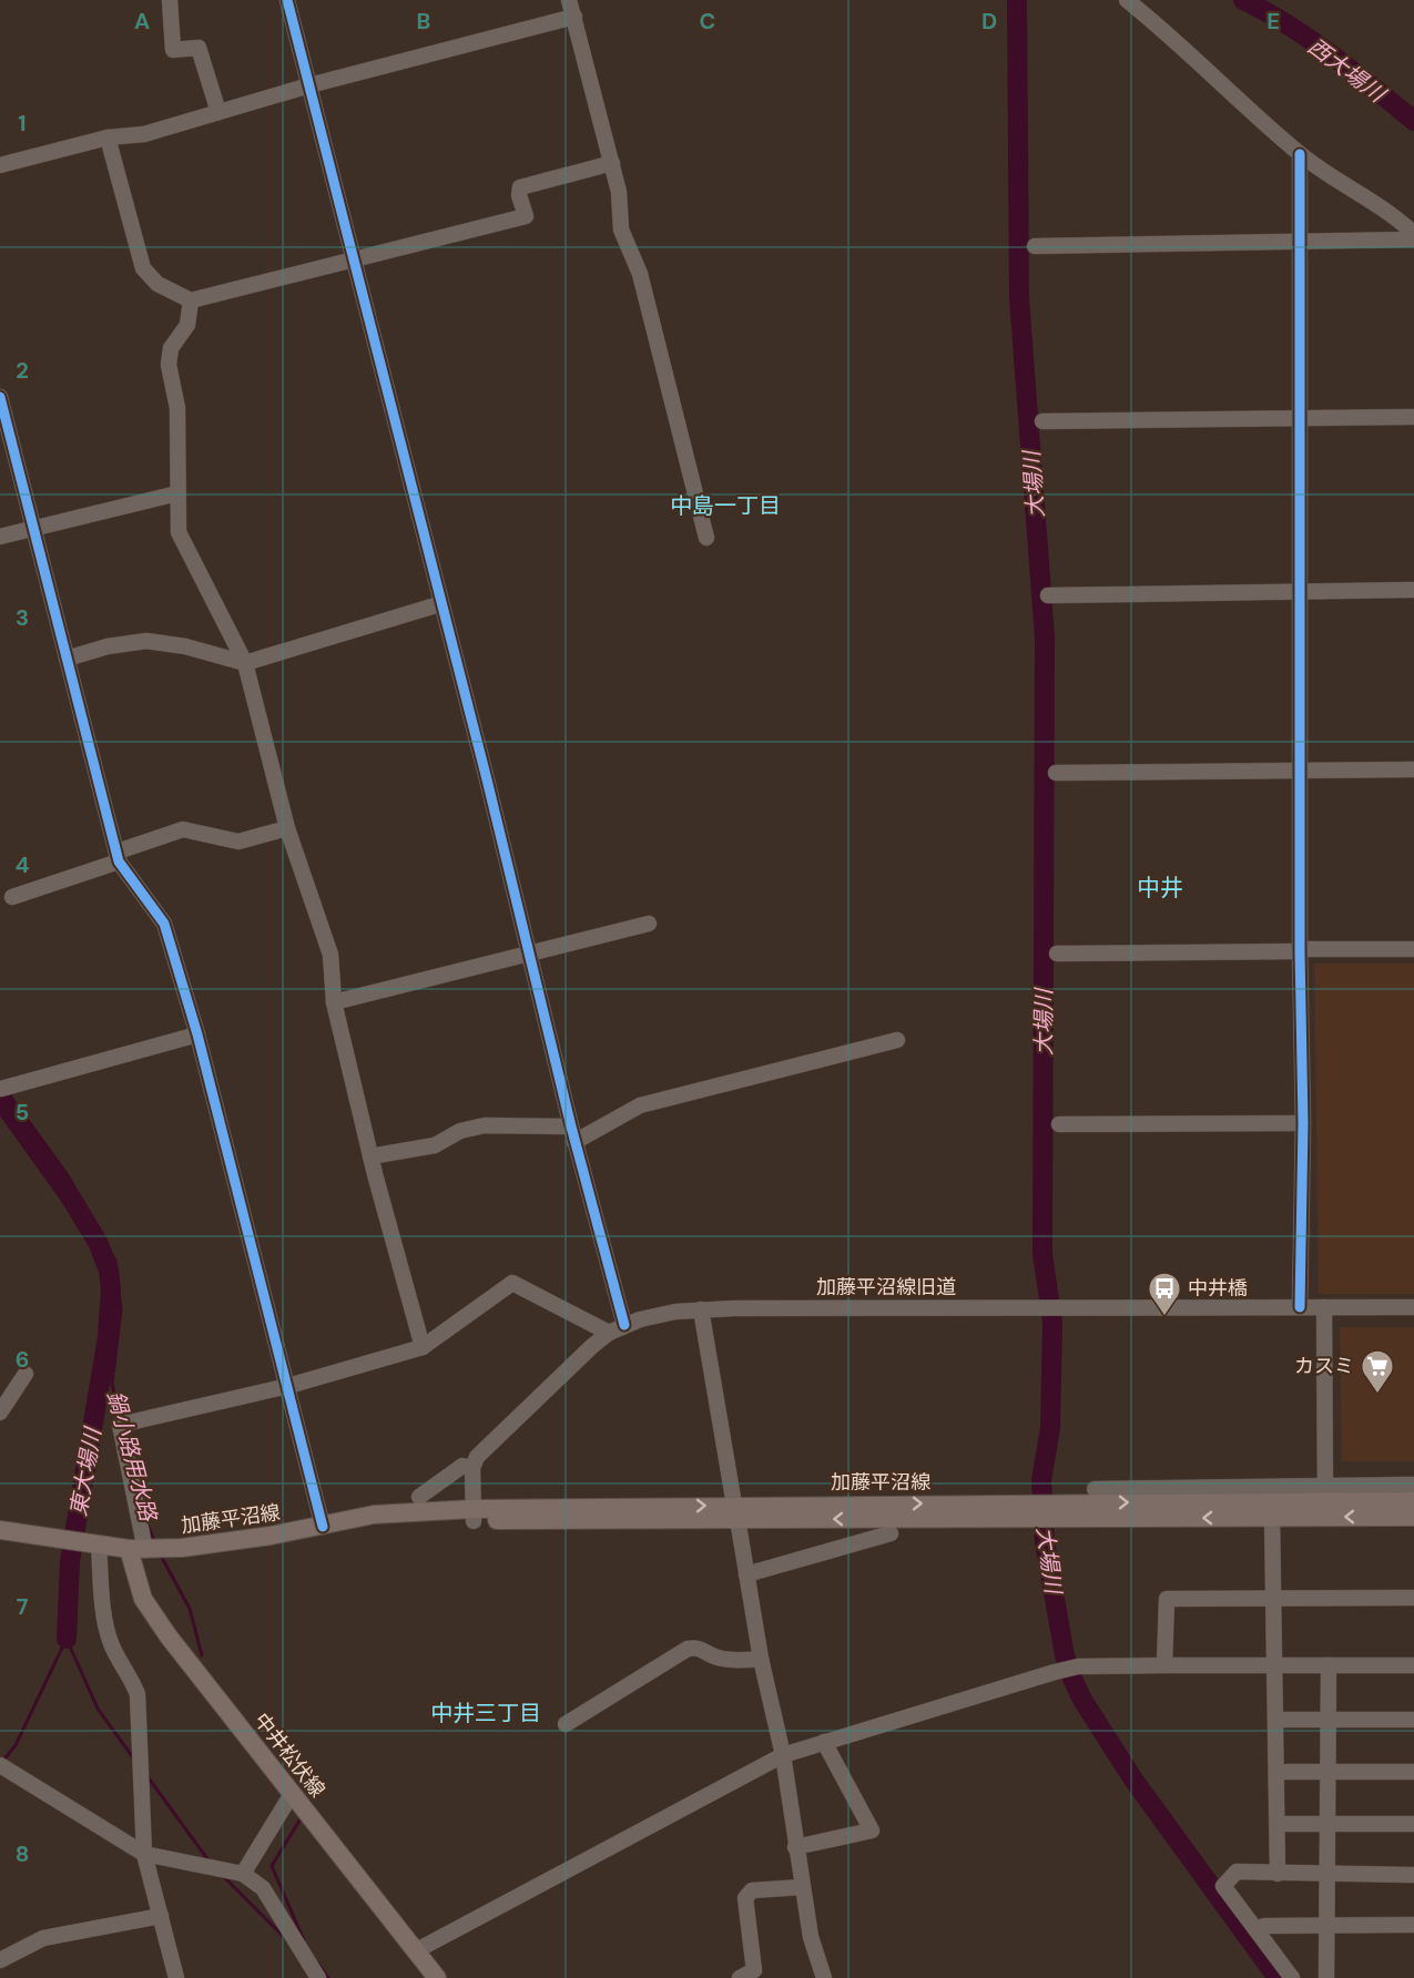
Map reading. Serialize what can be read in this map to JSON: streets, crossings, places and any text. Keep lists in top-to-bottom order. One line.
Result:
{"streets":{"main road":["加藤平沼線","中井松伏線"],"street":["加藤平沼線旧道"]},"crossings":[["加藤平沼線","中井松伏線"]],"districts":["中島一丁目","中井","中井三丁目"],"water":["西大場川","大場川","鍋小路用水路","東大場川"],"places":{"bus stop":["中井橋"],"supermarket":["カスミ"]},"grid":{"columns":["A","B","C","D","E"],"rows":["1","2","3","4","5","6","7","8"]}}
